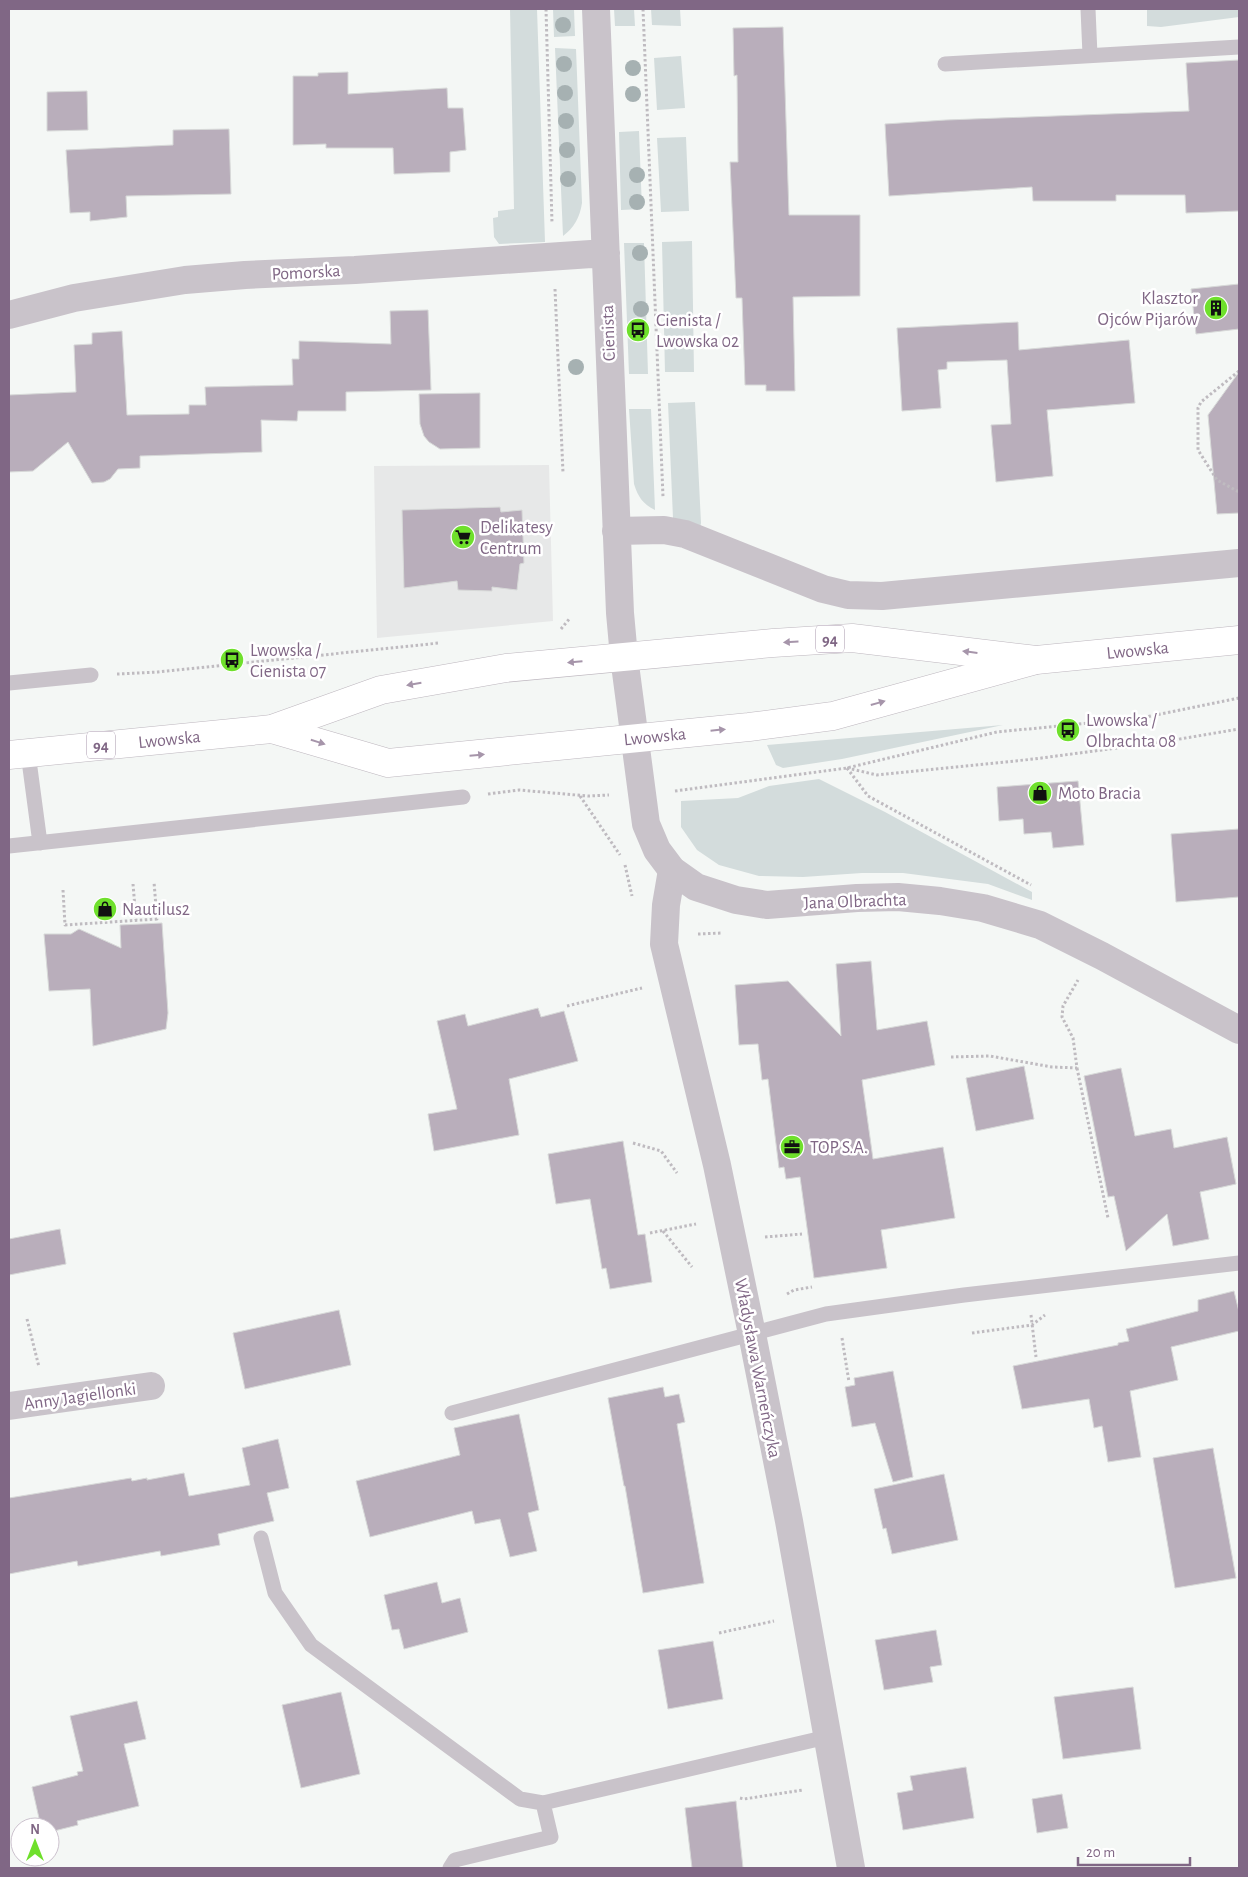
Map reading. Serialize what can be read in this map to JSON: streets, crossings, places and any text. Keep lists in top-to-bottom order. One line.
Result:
{"streets":{"main road":["94","Lwowska"],"street":["Pomorska","Cienista","Jana Olbrachta","Władysława Warneńczyka","Anny Jagiellonki"]},"crossings":[["Pomorska","Cienista"],["Cienista","Lwowska"],["Cienista","Jana Olbrachta"],["Lwowska","Jana Olbrachta"],["Jana Olbrachta","Władysława Warneńczyka"]],"places":{"building":["Klasztor Ojców Pijarów"],"bus stop":["Cienista / Lwowska 02","Lwowska / Cienista 07","Lwowska / Olbrachta 08"],"supermarket":["Delikatesy Centrum"],"shop":["Moto Bracia","Nautilus2"],"office":["TOP S.A."]},"scale_bar":"20 m","north":"top"}
